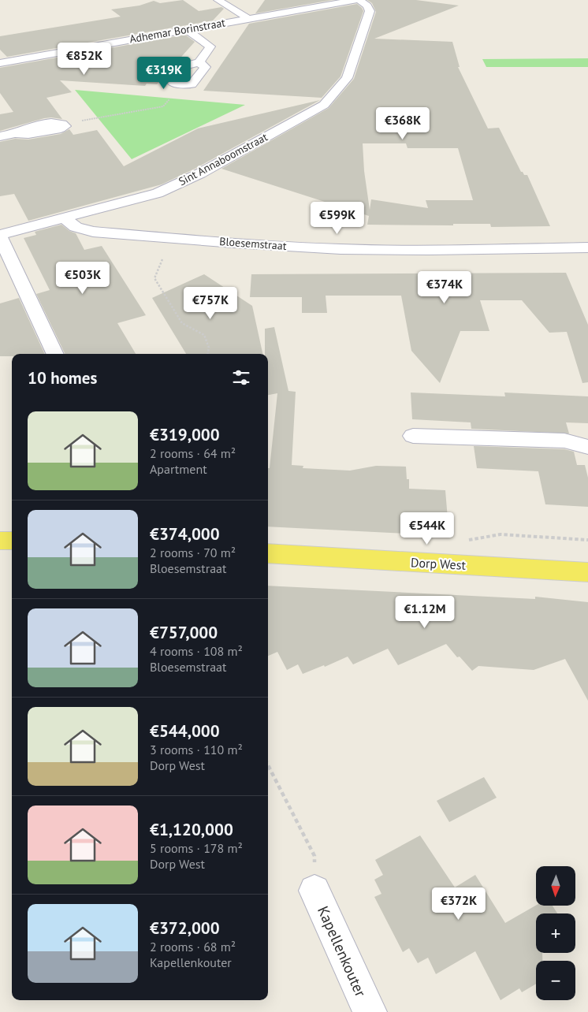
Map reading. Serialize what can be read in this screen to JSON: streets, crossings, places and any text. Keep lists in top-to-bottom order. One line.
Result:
{"streets":{"main road":["Dorp West"],"street":["Adhemar Borinstraat","Sint Annaboomstraat","Bloesemstraat","Kapellenkouter"]},"crossings":[["Sint Annaboomstraat","Bloesemstraat"]],"north":"bottom","page":{"price":["€852K","€319K","€368K","€599K","€503K","€374K","€757K","€544K","€1.12M","€372K"],"heading":"10 homes","list":[{"name":"€319,000","note":"2 rooms · 64 m² · Apartment"},{"name":"€374,000","note":"2 rooms · 70 m² · Bloesemstraat"},{"name":"€757,000","note":"4 rooms · 108 m² · Bloesemstraat"},{"name":"€544,000","note":"3 rooms · 110 m² · Dorp West"},{"name":"€1,120,000","note":"5 rooms · 178 m² · Dorp West"},{"name":"€372,000","note":"2 rooms · 68 m² · Kapellenkouter"}],"map_buttons":["+","−"]}}
